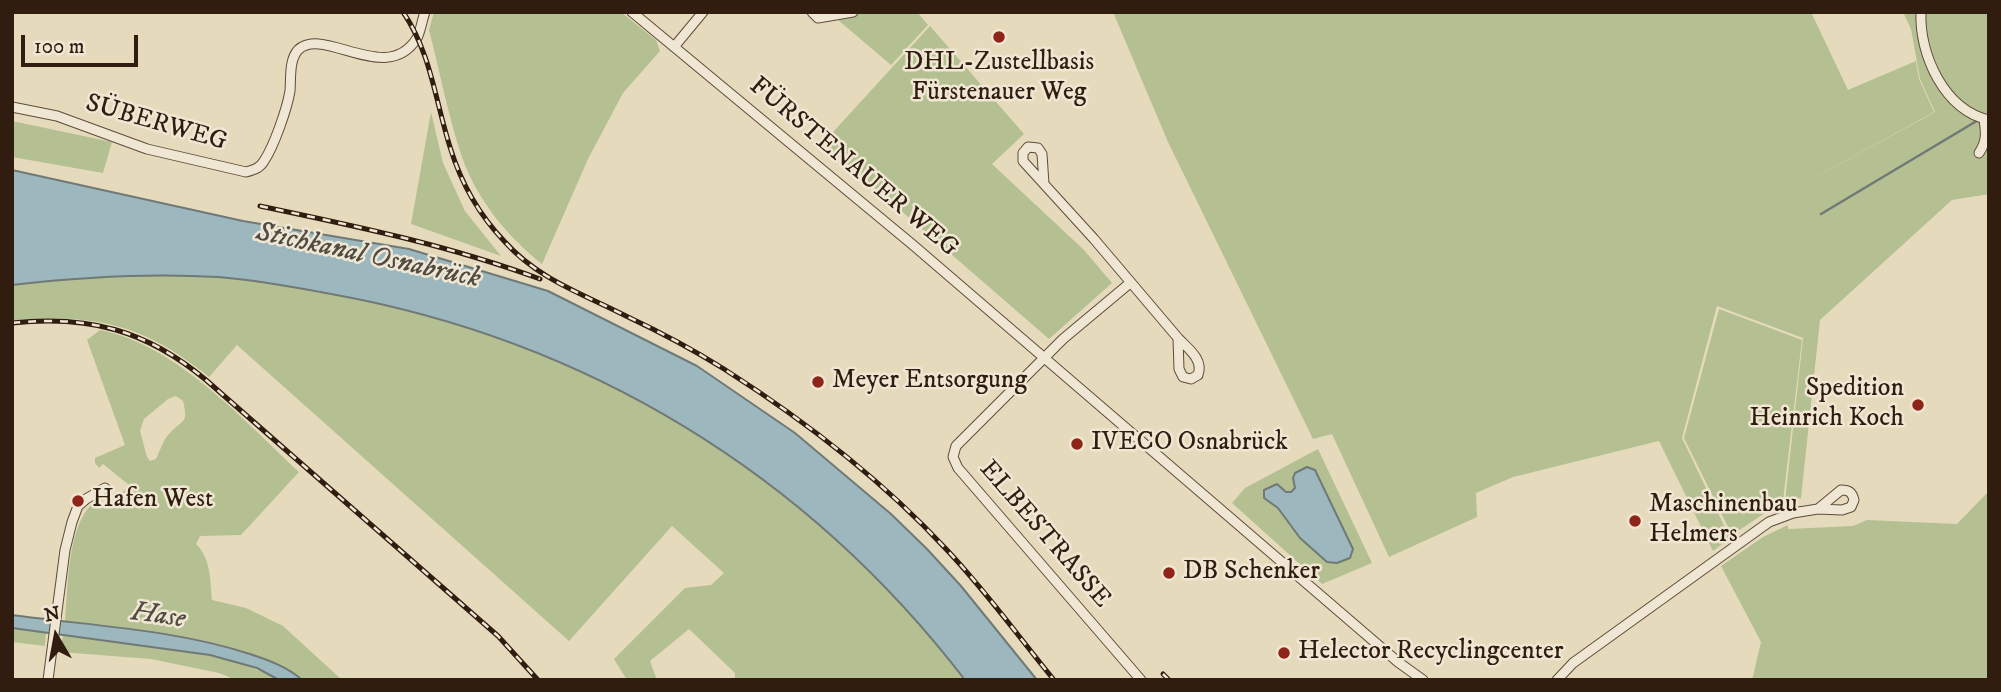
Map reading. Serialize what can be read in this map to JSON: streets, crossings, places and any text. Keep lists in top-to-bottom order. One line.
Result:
{"streets":{"street":["SÜBERWEG","FÜRSTENAUER WEG","ELBESTRASSE"]},"crossings":[["FÜRSTENAUER WEG","ELBESTRASSE"]],"water":["Stichkanal Osnabrück","Hase"],"places":["DHL-Zustellbasis Fürstenauer Weg","Meyer Entsorgung","Spedition Heinrich Koch","IVECO Osnabrück","Hafen West","Maschinenbau Helmers","DB Schenker","Helector Recyclingcenter"],"scale_bar":"100 m","north":"top"}
